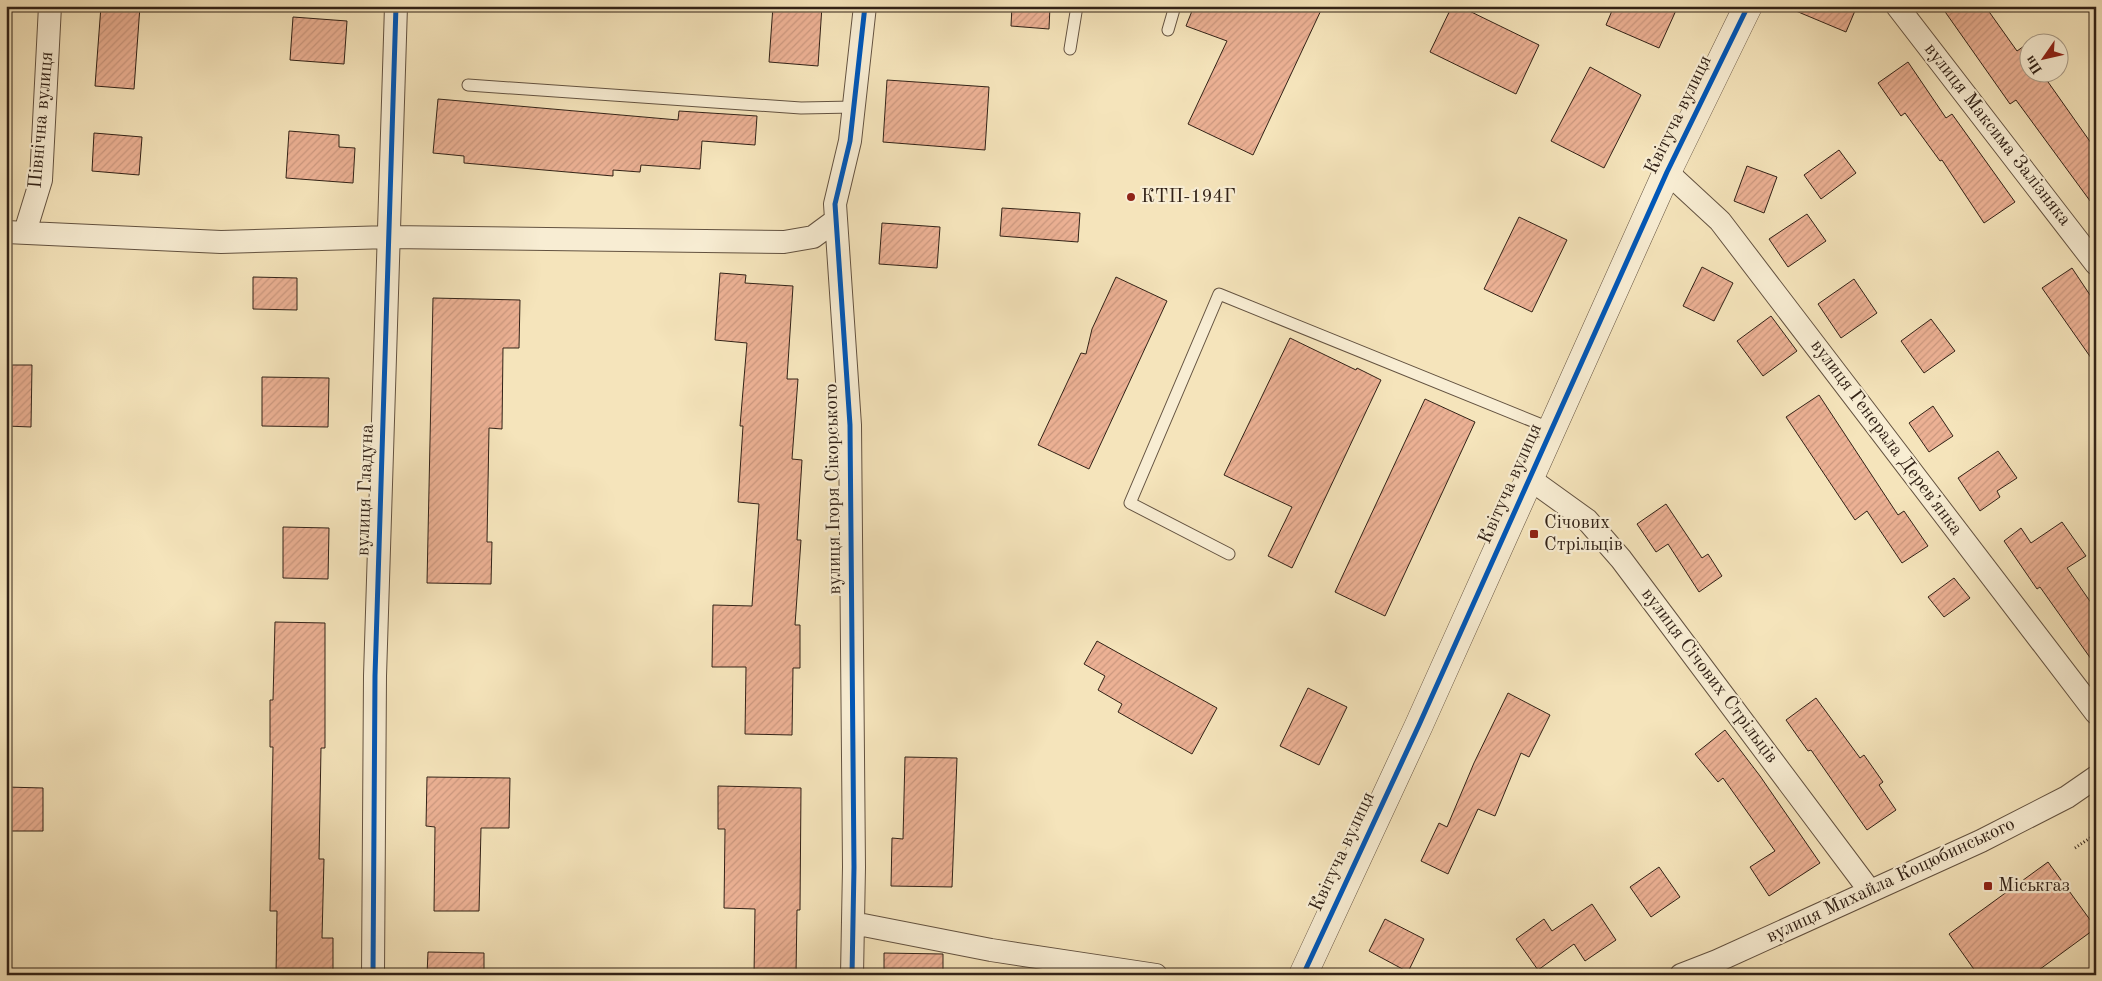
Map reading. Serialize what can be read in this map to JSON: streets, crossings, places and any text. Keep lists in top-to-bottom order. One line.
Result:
{"streets":{"street":["Квітуча вулиця","Північна вулиця","вулиця Максима Залізняка","вулиця Генерала Деревʼянка","вулиця Ігоря Сікорського","вулиця Гладуна","вулиця Січових Стрільців","вулиця Михайла Коцюбинського"]},"crossings":[["Квітуча вулиця","вулиця Генерала Деревʼянка"],["Квітуча вулиця","вулиця Січових Стрільців"],["вулиця Січових Стрільців","вулиця Михайла Коцюбинського"]],"places":{"other":["КТП-194Г"],"transit":["Січових Стрільців","Міськгаз"]},"north":"bottom left"}
